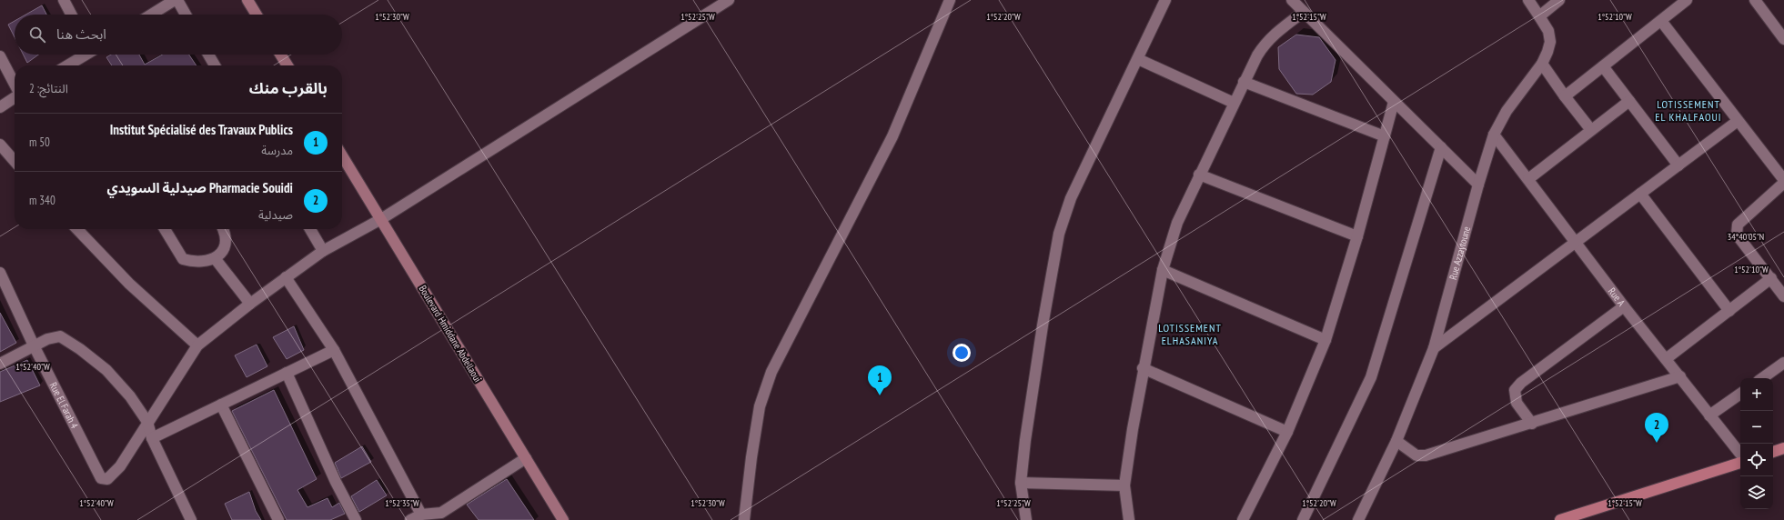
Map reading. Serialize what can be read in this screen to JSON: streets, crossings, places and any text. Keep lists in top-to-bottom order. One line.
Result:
{"streets":{"street":["Rue Azzaytoune","Rue A","Boulevard Hmiddane Abdellaoui","Rue El Farah 4"]},"crossings":[["Rue Azzaytoune","Rue A"]],"districts":["LOTISSEMENT EL KHALFAOUI","LOTISSEMENT ELHASANIYA"],"page":{"search":"ابحث هنا","heading":["بالقرب منك","النتائج: 2"],"list":[{"mark":"1","name":"Institut Spécialisé des Travaux Publics","note":"مدرسة","value":"50 m"},{"mark":"2","name":"Pharmacie Souidi صيدلية السويدي","note":"صيدلية","value":"340 m"}],"pins":["1","2"],"map_buttons":["+","−"]},"coordinates":["1°52'30\"W","1°52'25\"W","1°52'20\"W","1°52'15\"W","1°52'10\"W","34°40'05\"N","1°52'40\"W","1°52'35\"W"]}
